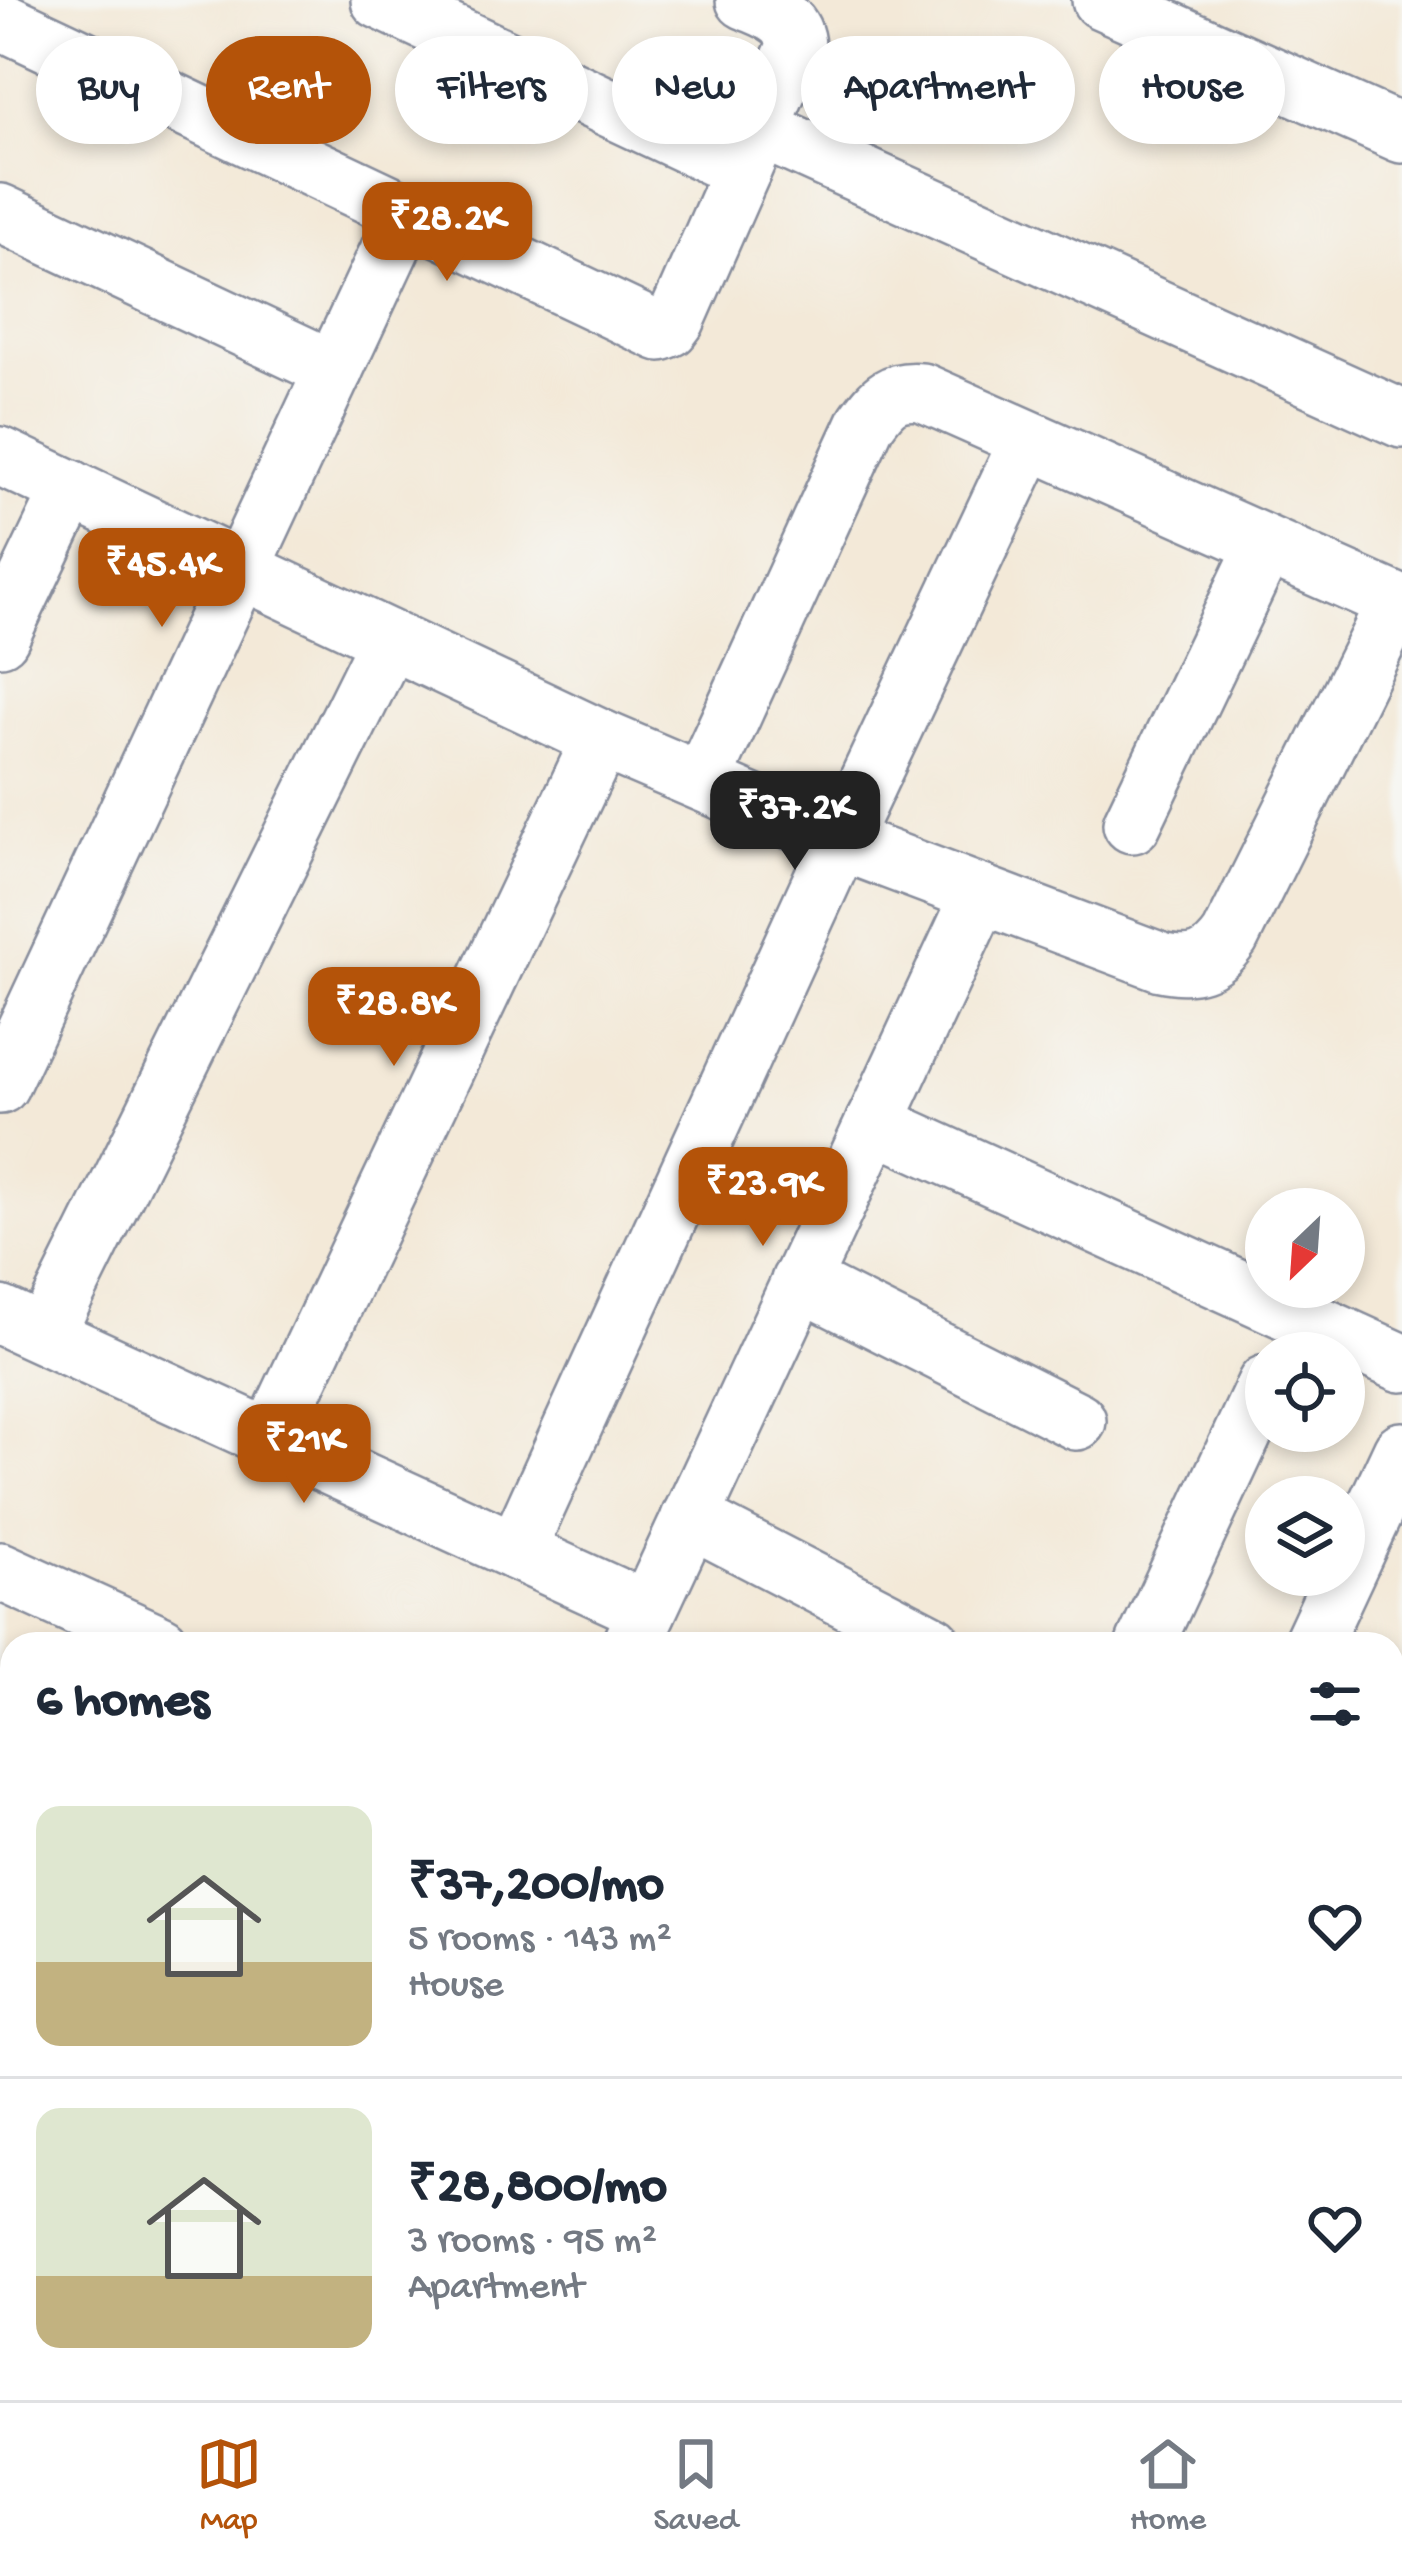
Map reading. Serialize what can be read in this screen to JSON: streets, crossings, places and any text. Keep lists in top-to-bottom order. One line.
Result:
{"north":"bottom left","page":{"chip":["Buy","Rent","Filters","New","Apartment","House"],"price":["₹28.2K","₹45.4K","₹37.2K","₹28.8K","₹23.9K","₹21K"],"heading":"6 homes","list":[{"name":"₹37,200/mo","note":"5 rooms · 143 m² · House"},{"name":"₹28,800/mo","note":"3 rooms · 95 m² · Apartment"}],"tabs":["Map","Saved","Home"]}}
